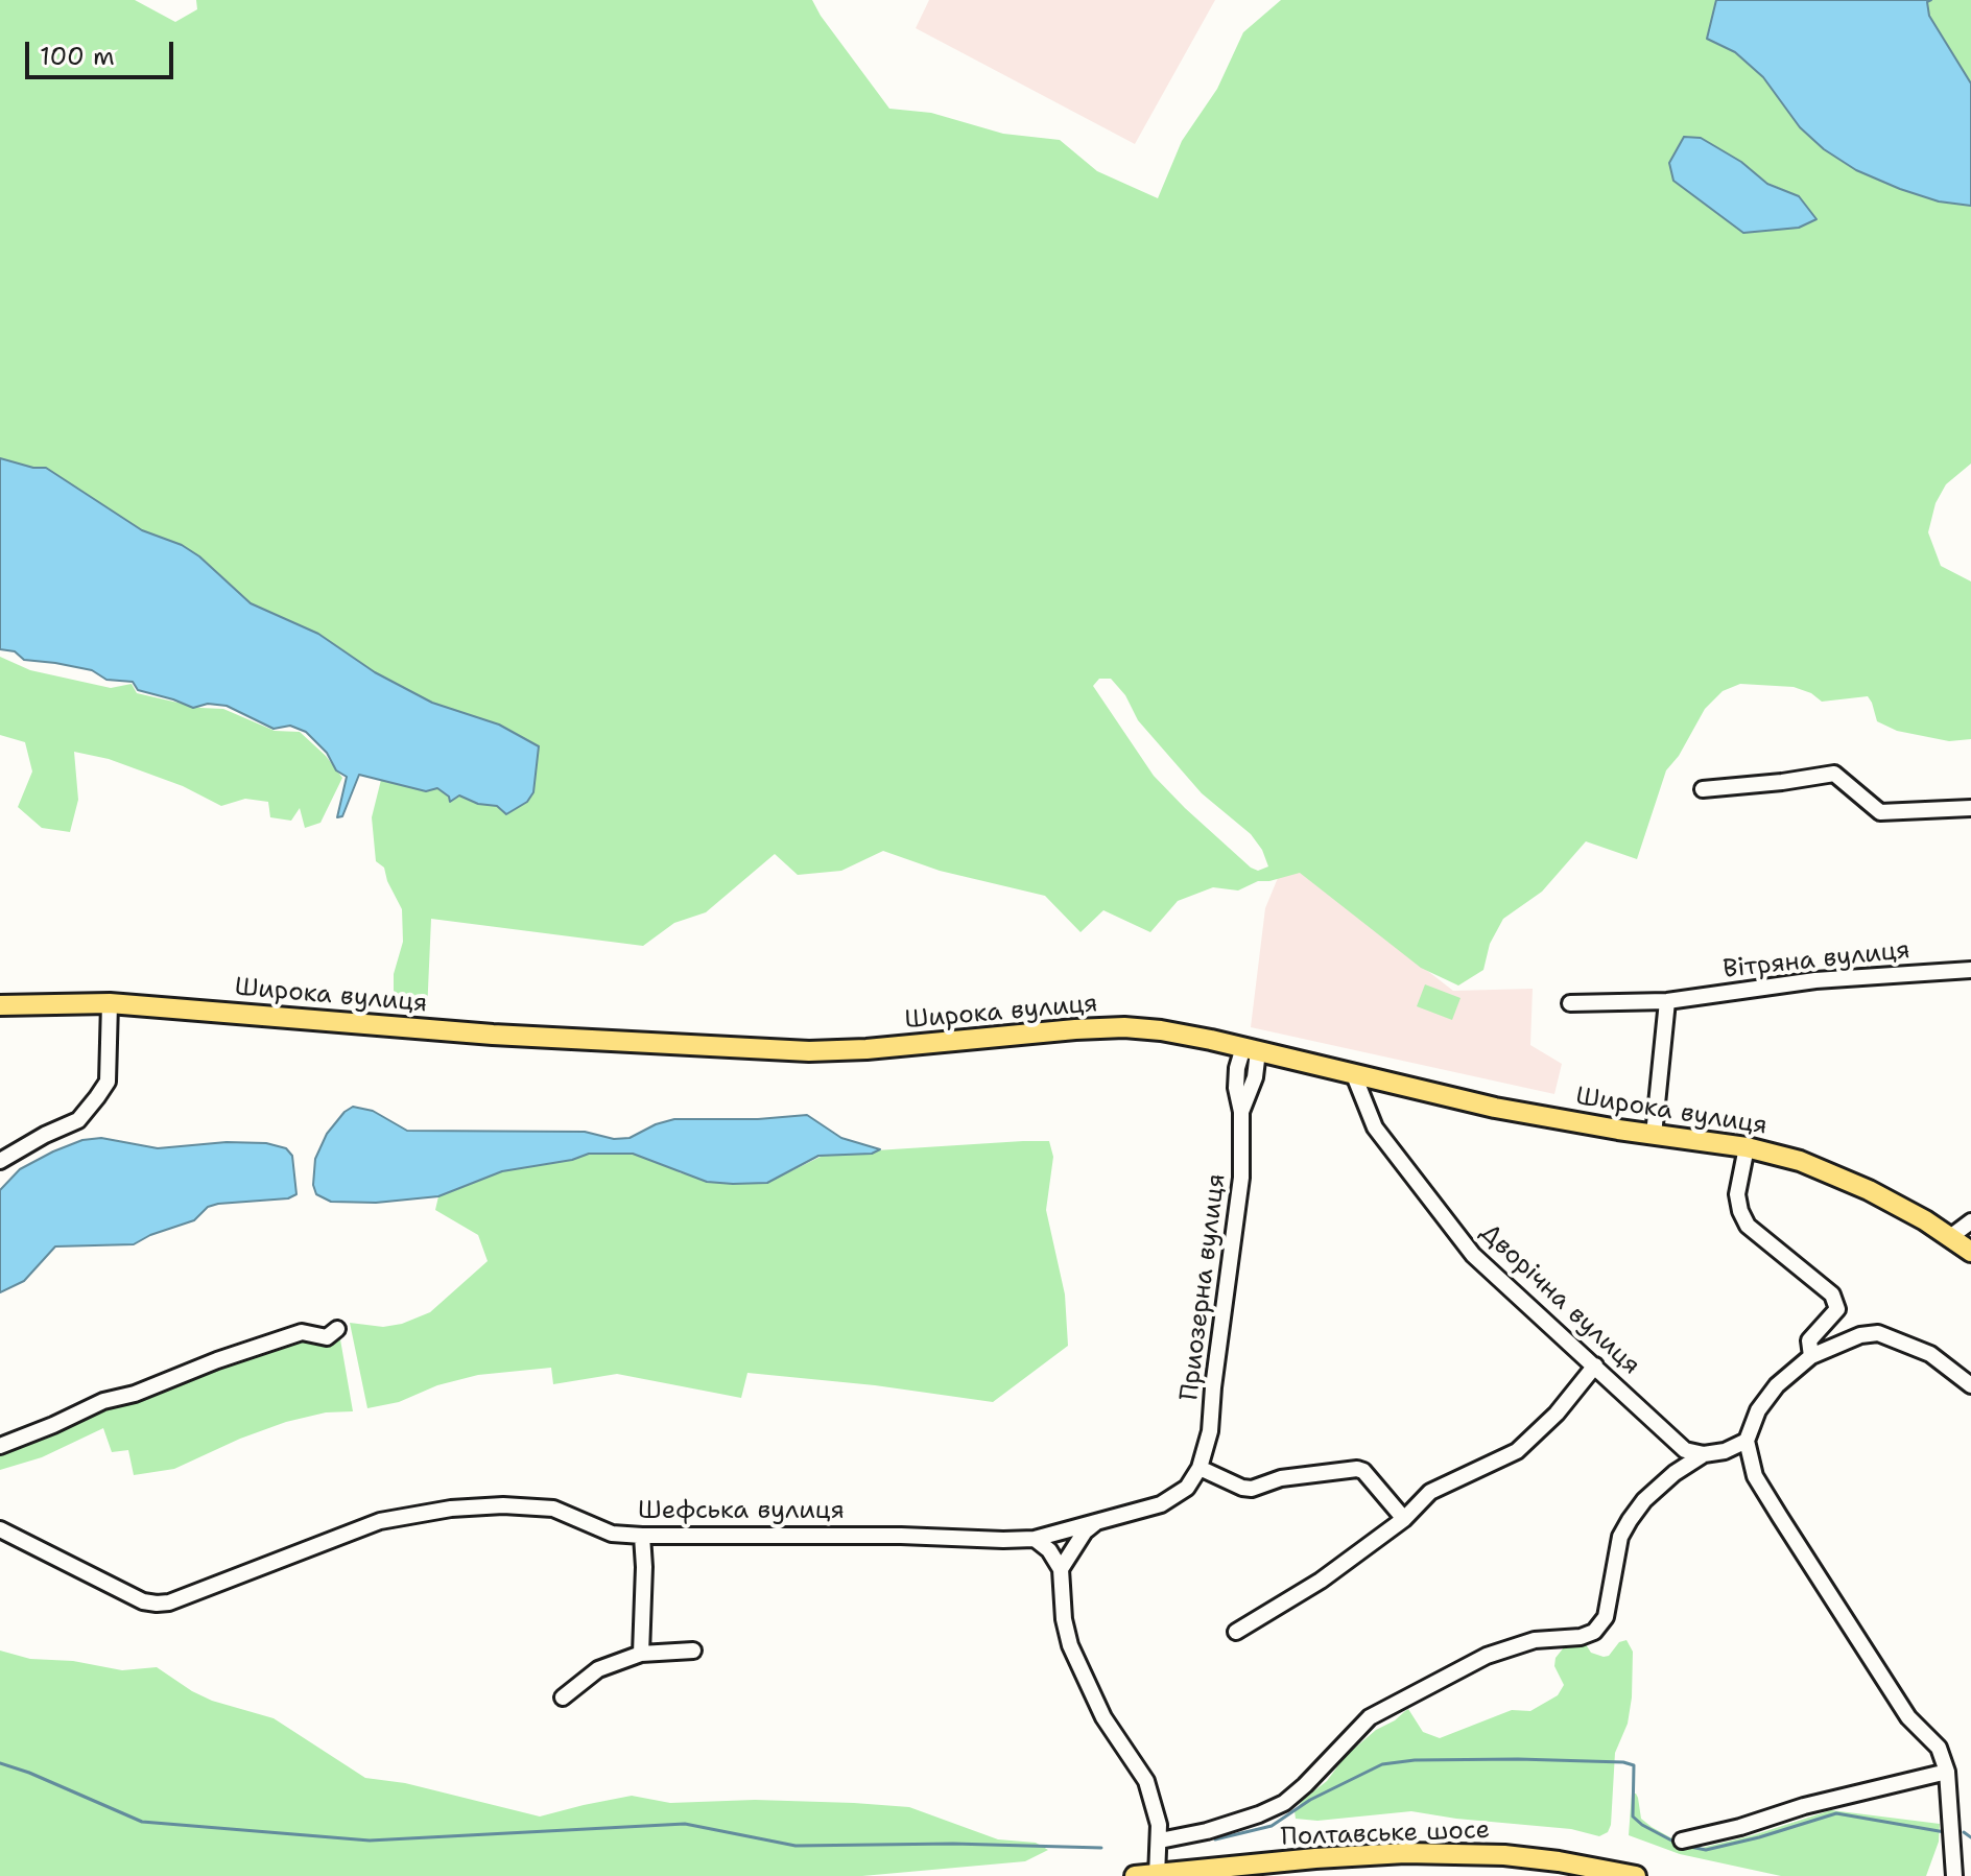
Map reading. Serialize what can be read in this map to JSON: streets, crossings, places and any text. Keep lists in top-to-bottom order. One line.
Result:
{"streets":{"main road":["Широка вулиця","Полтавське шосе"],"street":["Вітряна вулиця","Приозерна вулиця","Дворічна вулиця","Шефська вулиця"]},"crossings":[["Широка вулиця","Приозерна вулиця"],["Широка вулиця","Дворічна вулиця"],["Приозерна вулиця","Шефська вулиця"]],"scale_bar":"100 m"}
